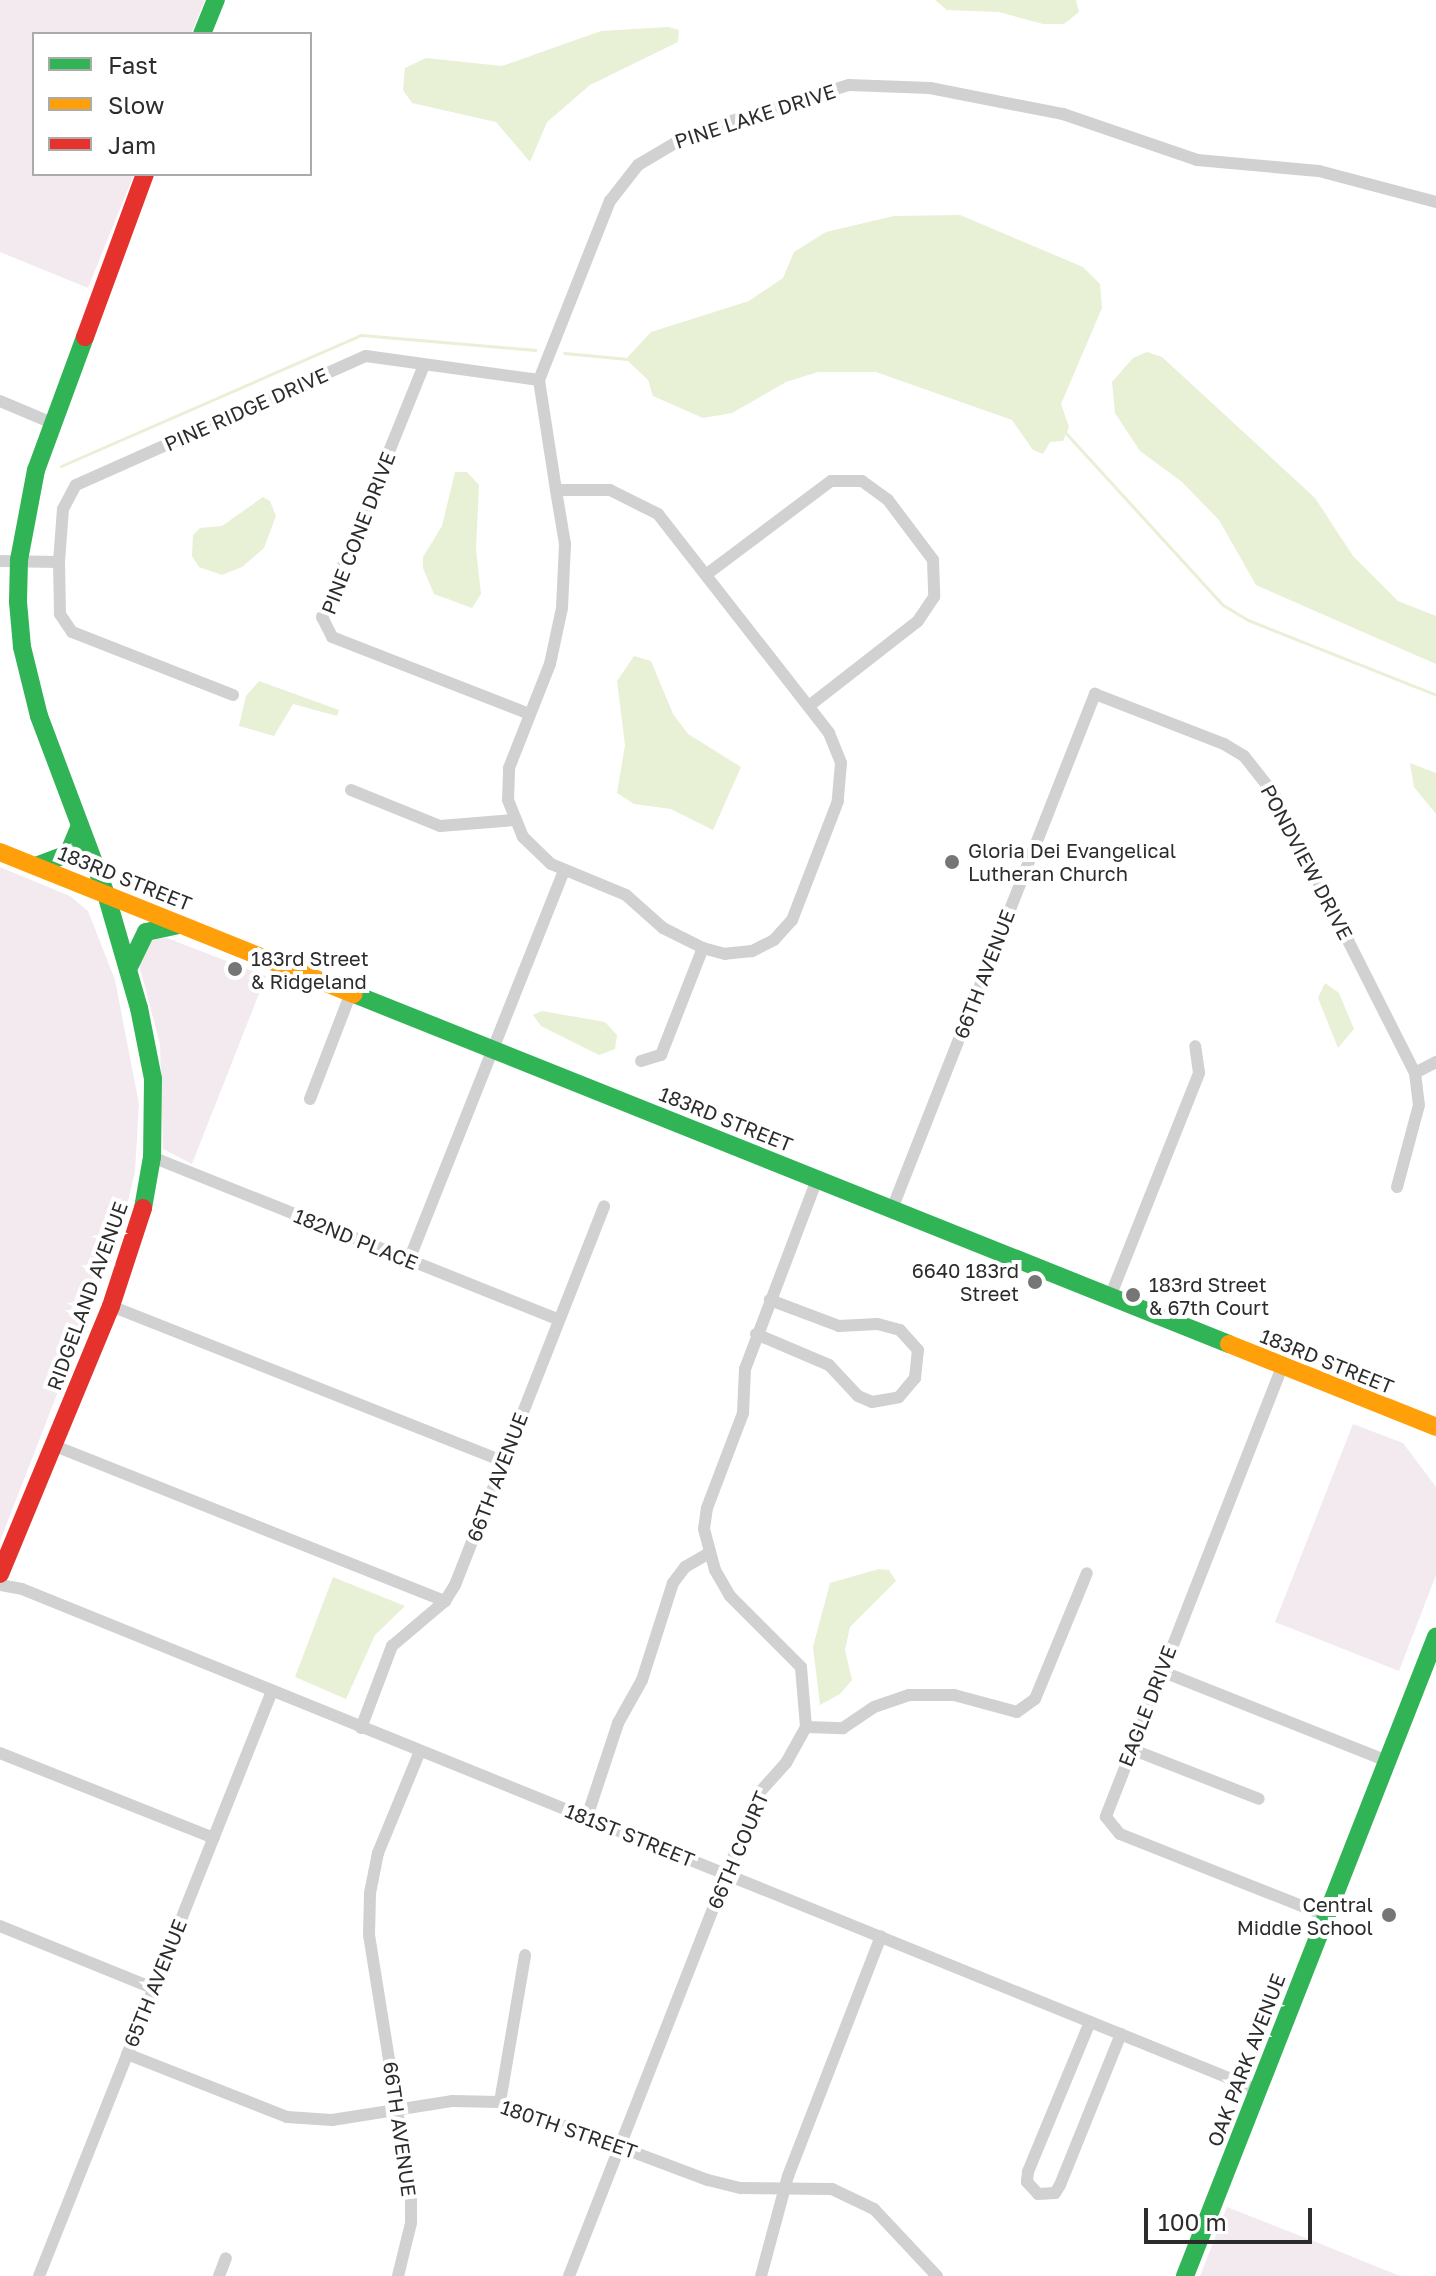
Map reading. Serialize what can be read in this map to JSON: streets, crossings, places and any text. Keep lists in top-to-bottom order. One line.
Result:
{"streets":{"street":["PINE LAKE DRIVE","PINE RIDGE DRIVE","PINE CONE DRIVE","PONDVIEW DRIVE","183RD STREET","66TH AVENUE","182ND PLACE","RIDGELAND AVENUE","EAGLE DRIVE","181ST STREET","66TH COURT","65TH AVENUE","OAK PARK AVENUE","180TH STREET"]},"crossings":[["PINE LAKE DRIVE","PINE RIDGE DRIVE"],["PINE RIDGE DRIVE","PINE CONE DRIVE"],["PONDVIEW DRIVE","66TH AVENUE"],["183RD STREET","66TH AVENUE"],["183RD STREET","RIDGELAND AVENUE"],["183RD STREET","EAGLE DRIVE"],["66TH AVENUE","182ND PLACE"],["66TH AVENUE","181ST STREET"],["66TH AVENUE","180TH STREET"],["182ND PLACE","RIDGELAND AVENUE"],["EAGLE DRIVE","OAK PARK AVENUE"],["181ST STREET","66TH COURT"],["181ST STREET","65TH AVENUE"],["181ST STREET","OAK PARK AVENUE"],["66TH COURT","180TH STREET"],["65TH AVENUE","180TH STREET"]],"places":["Gloria Dei Evangelical Lutheran Church","183rd Street & Ridgeland","6640 183rd Street","183rd Street & 67th Court","Central Middle School"],"legend":["Fast","Slow","Jam"],"scale_bar":"100 m"}
